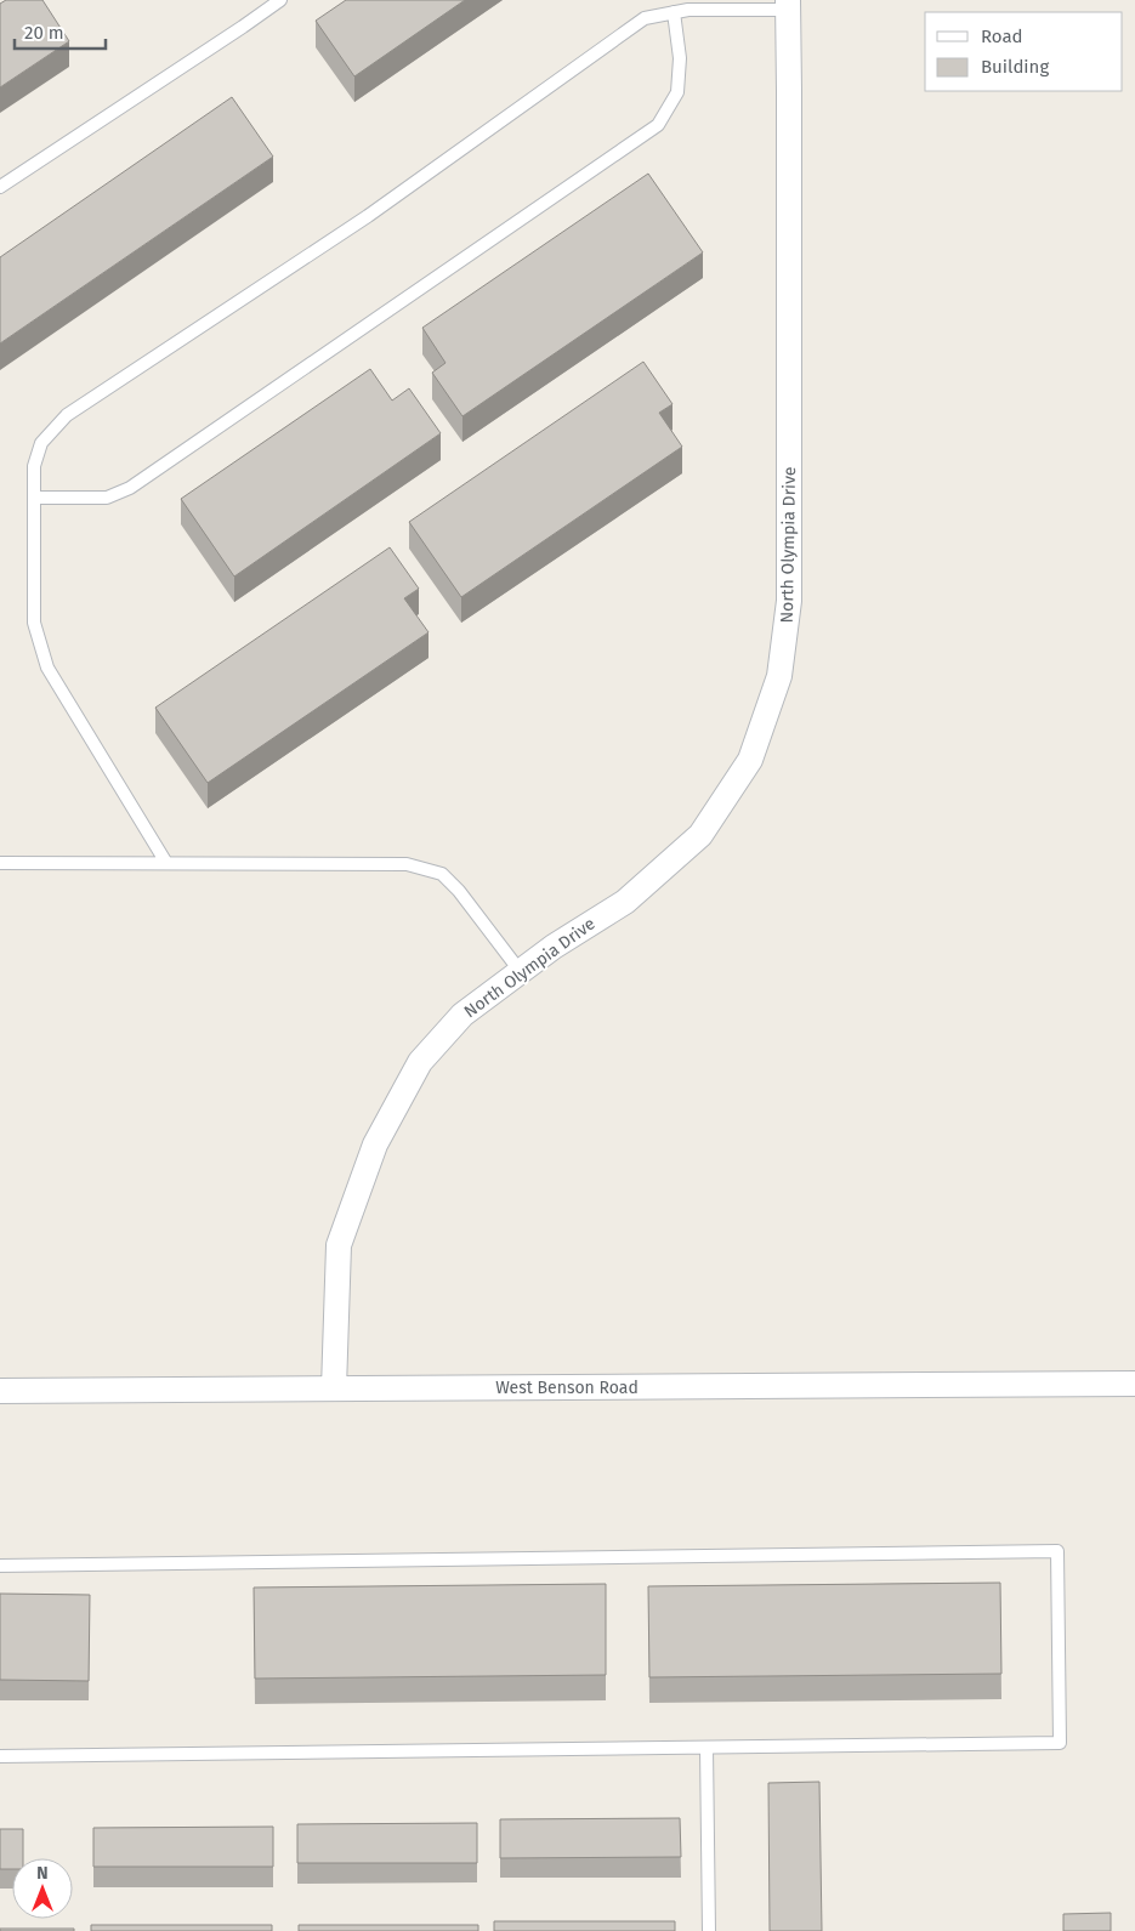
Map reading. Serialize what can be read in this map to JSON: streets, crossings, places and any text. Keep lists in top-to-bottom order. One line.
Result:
{"streets":{"street":["North Olympia Drive","West Benson Road"]},"crossings":[["North Olympia Drive","West Benson Road"]],"legend":["Road","Building"],"scale_bar":"20 m","north":"top"}
